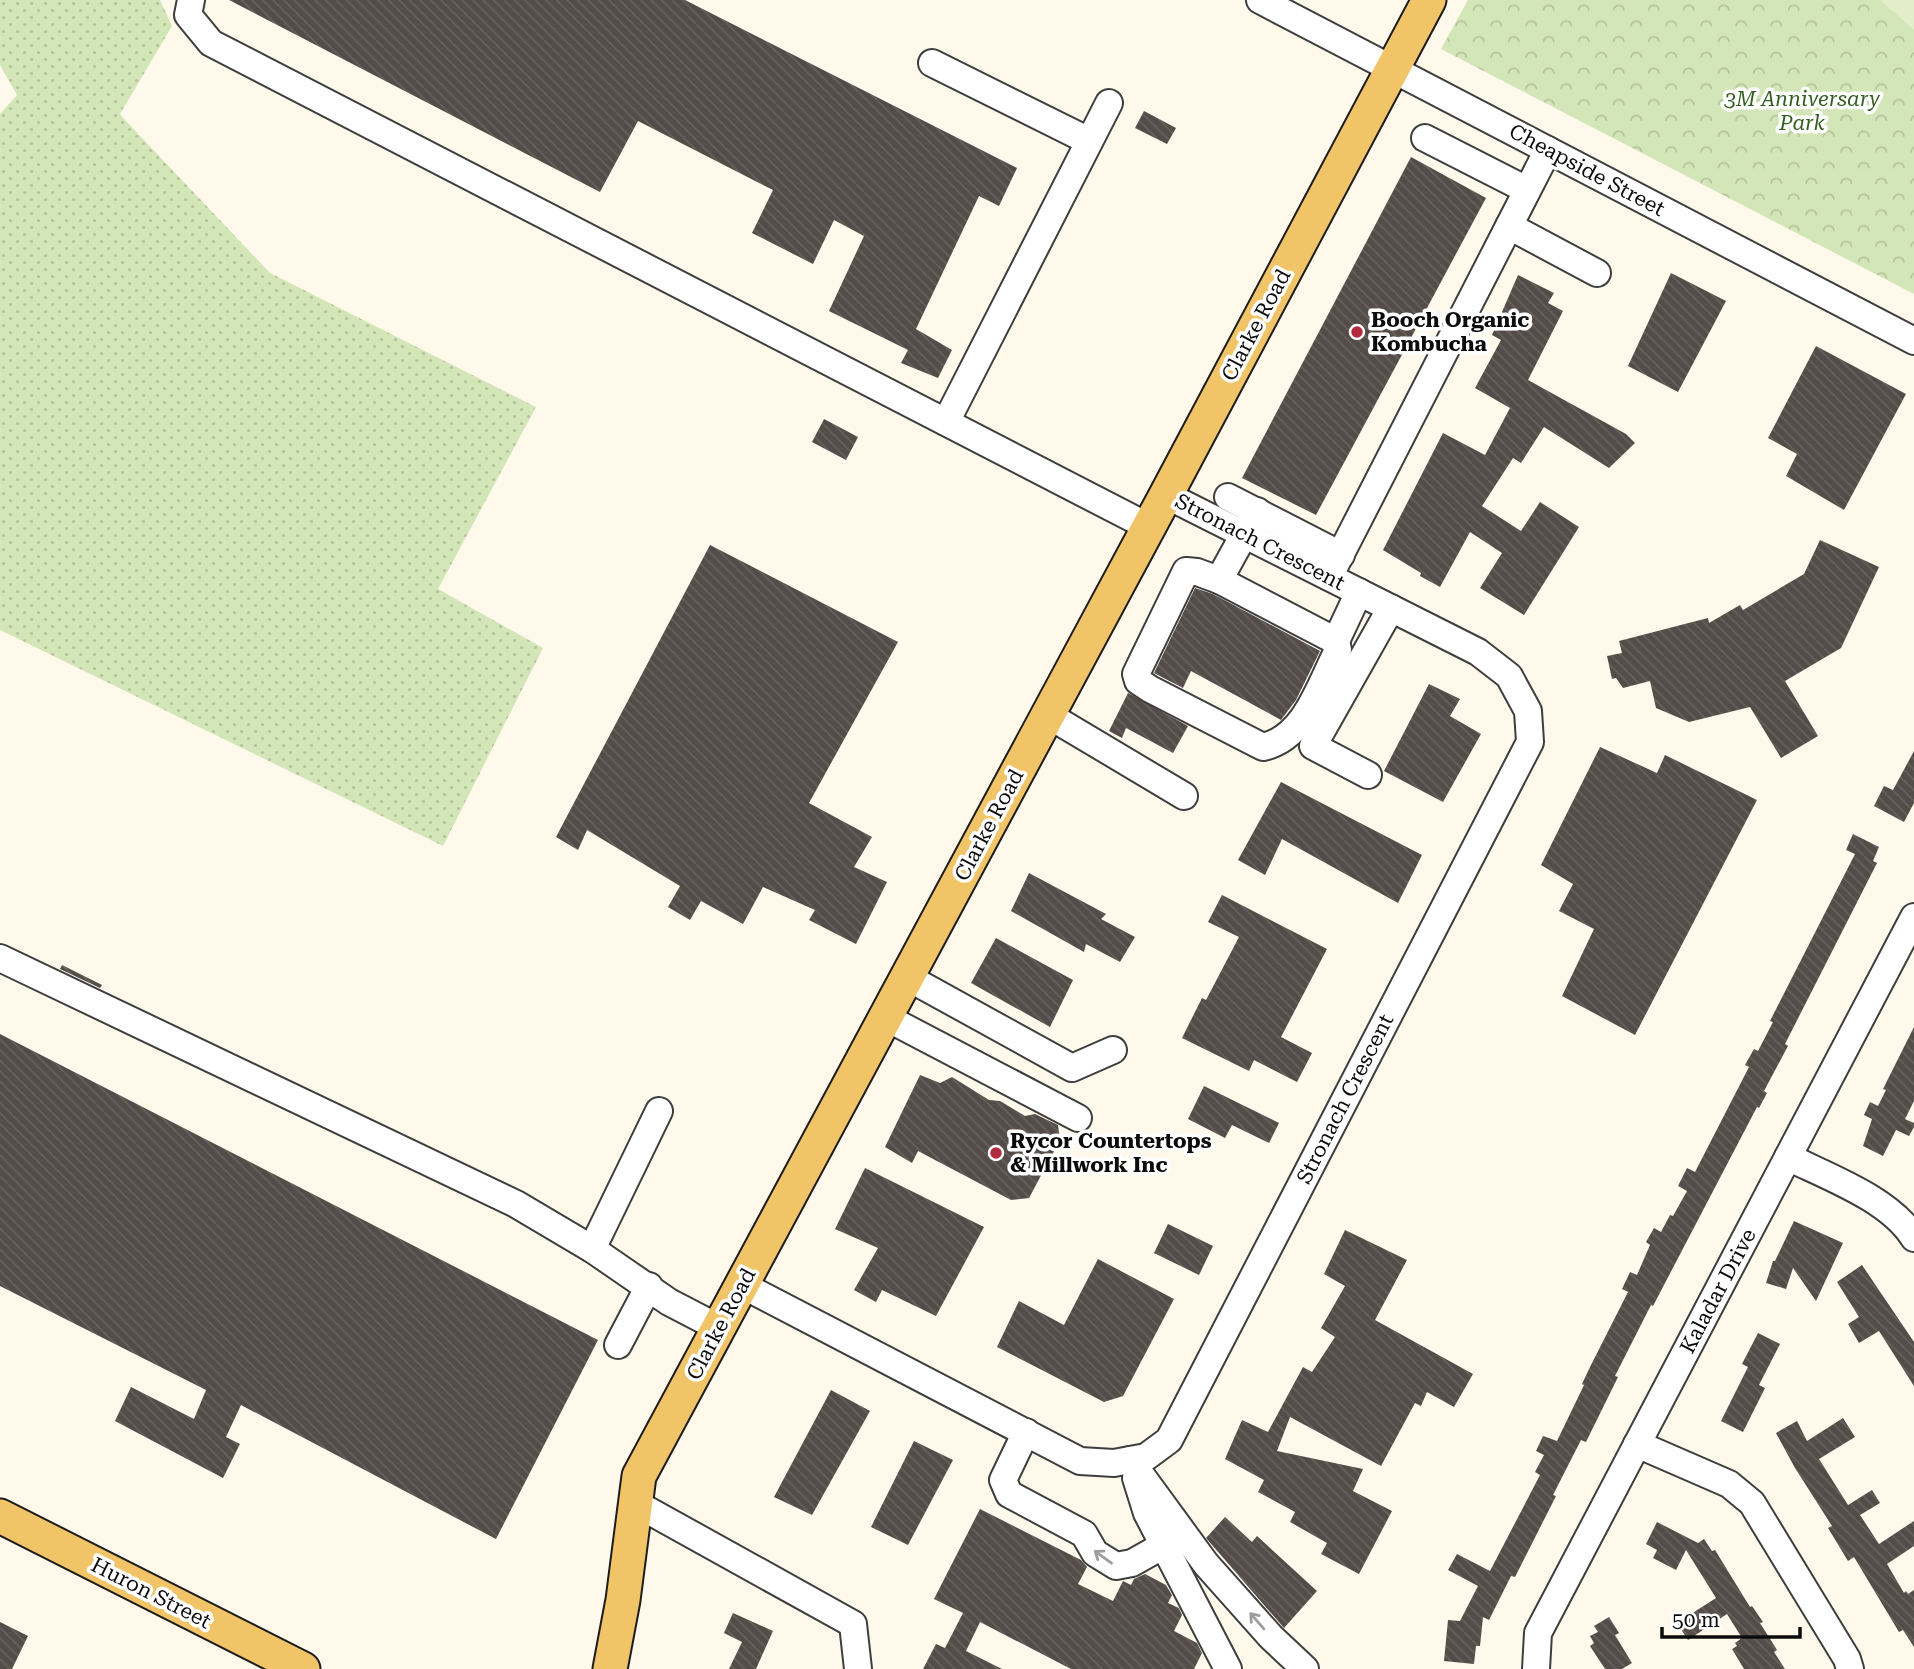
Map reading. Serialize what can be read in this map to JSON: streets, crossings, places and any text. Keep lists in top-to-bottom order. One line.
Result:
{"streets":{"main road":["Clarke Road","Huron Street"],"street":["Cheapside Street","Stronach Crescent","Kaladar Drive"]},"crossings":[["Cheapside Street","Clarke Road"],["Clarke Road","Stronach Crescent"]],"parks":["3M Anniversary Park"],"places":["Booch Organic Kombucha","Rycor Countertops & Millwork Inc"],"scale_bar":"50 m"}
